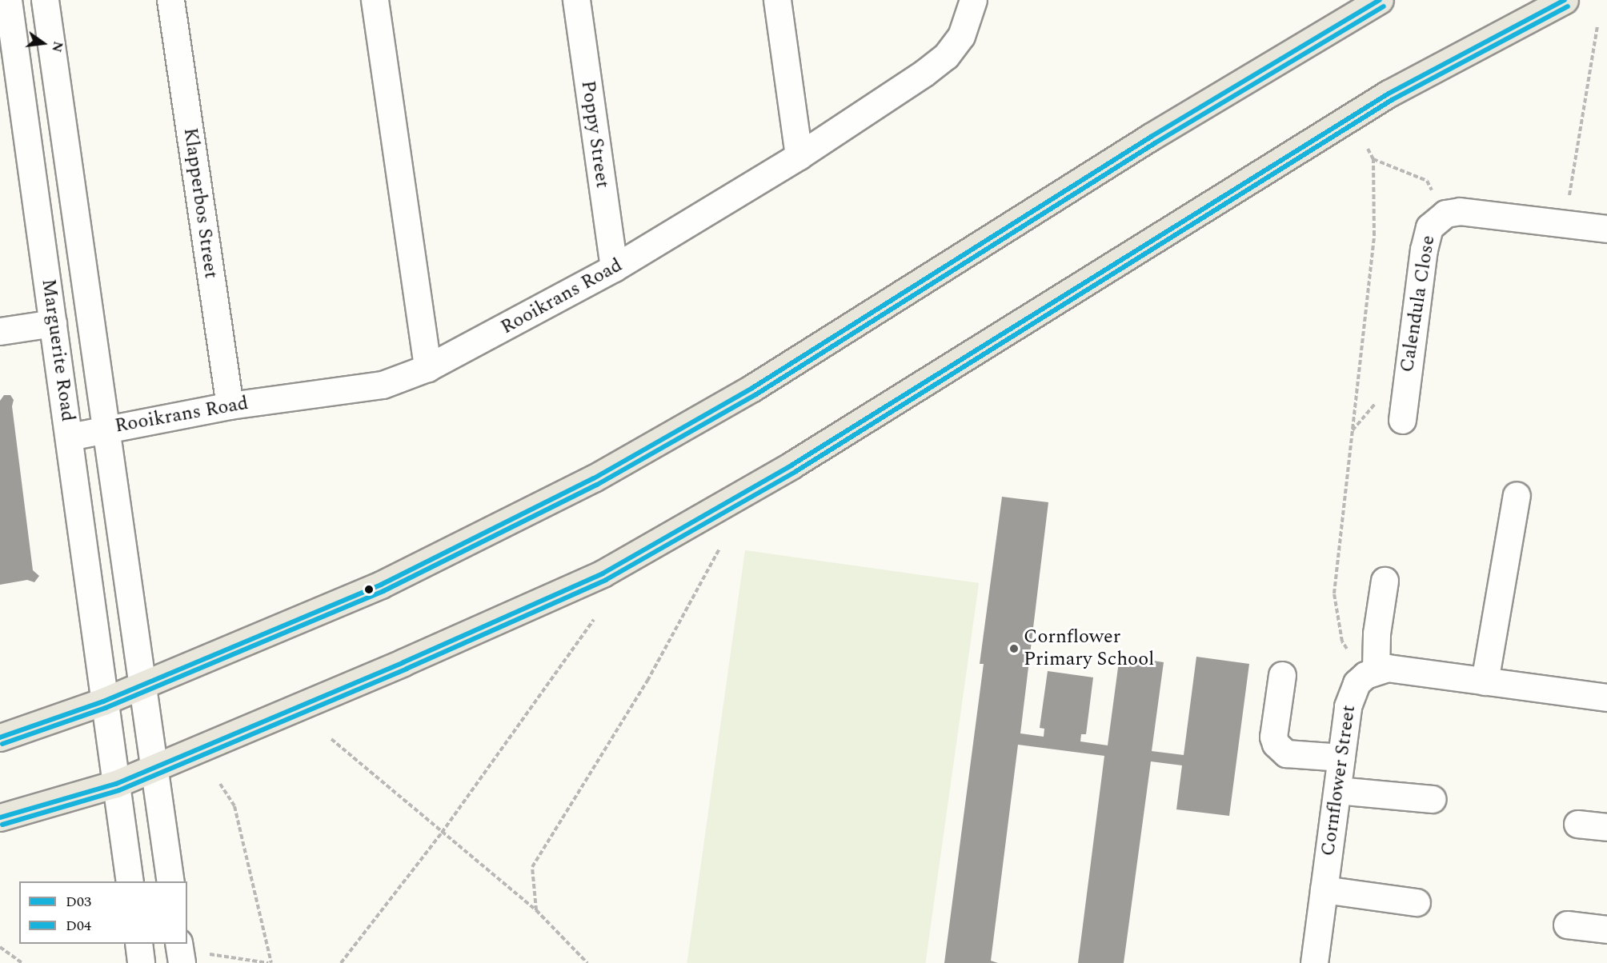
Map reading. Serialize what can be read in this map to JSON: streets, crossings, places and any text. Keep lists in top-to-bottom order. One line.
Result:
{"streets":{"street":["Poppy Street","Klapperbos Street","Rooikrans Road","Calendula Close","Marguerite Road","Cornflower Street"]},"crossings":[["Poppy Street","Rooikrans Road"],["Klapperbos Street","Rooikrans Road"],["Rooikrans Road","Marguerite Road"]],"places":["Cornflower Primary School"],"lines":["transit line D03","transit line D04"],"legend":["D03","D04"],"north":"right"}
